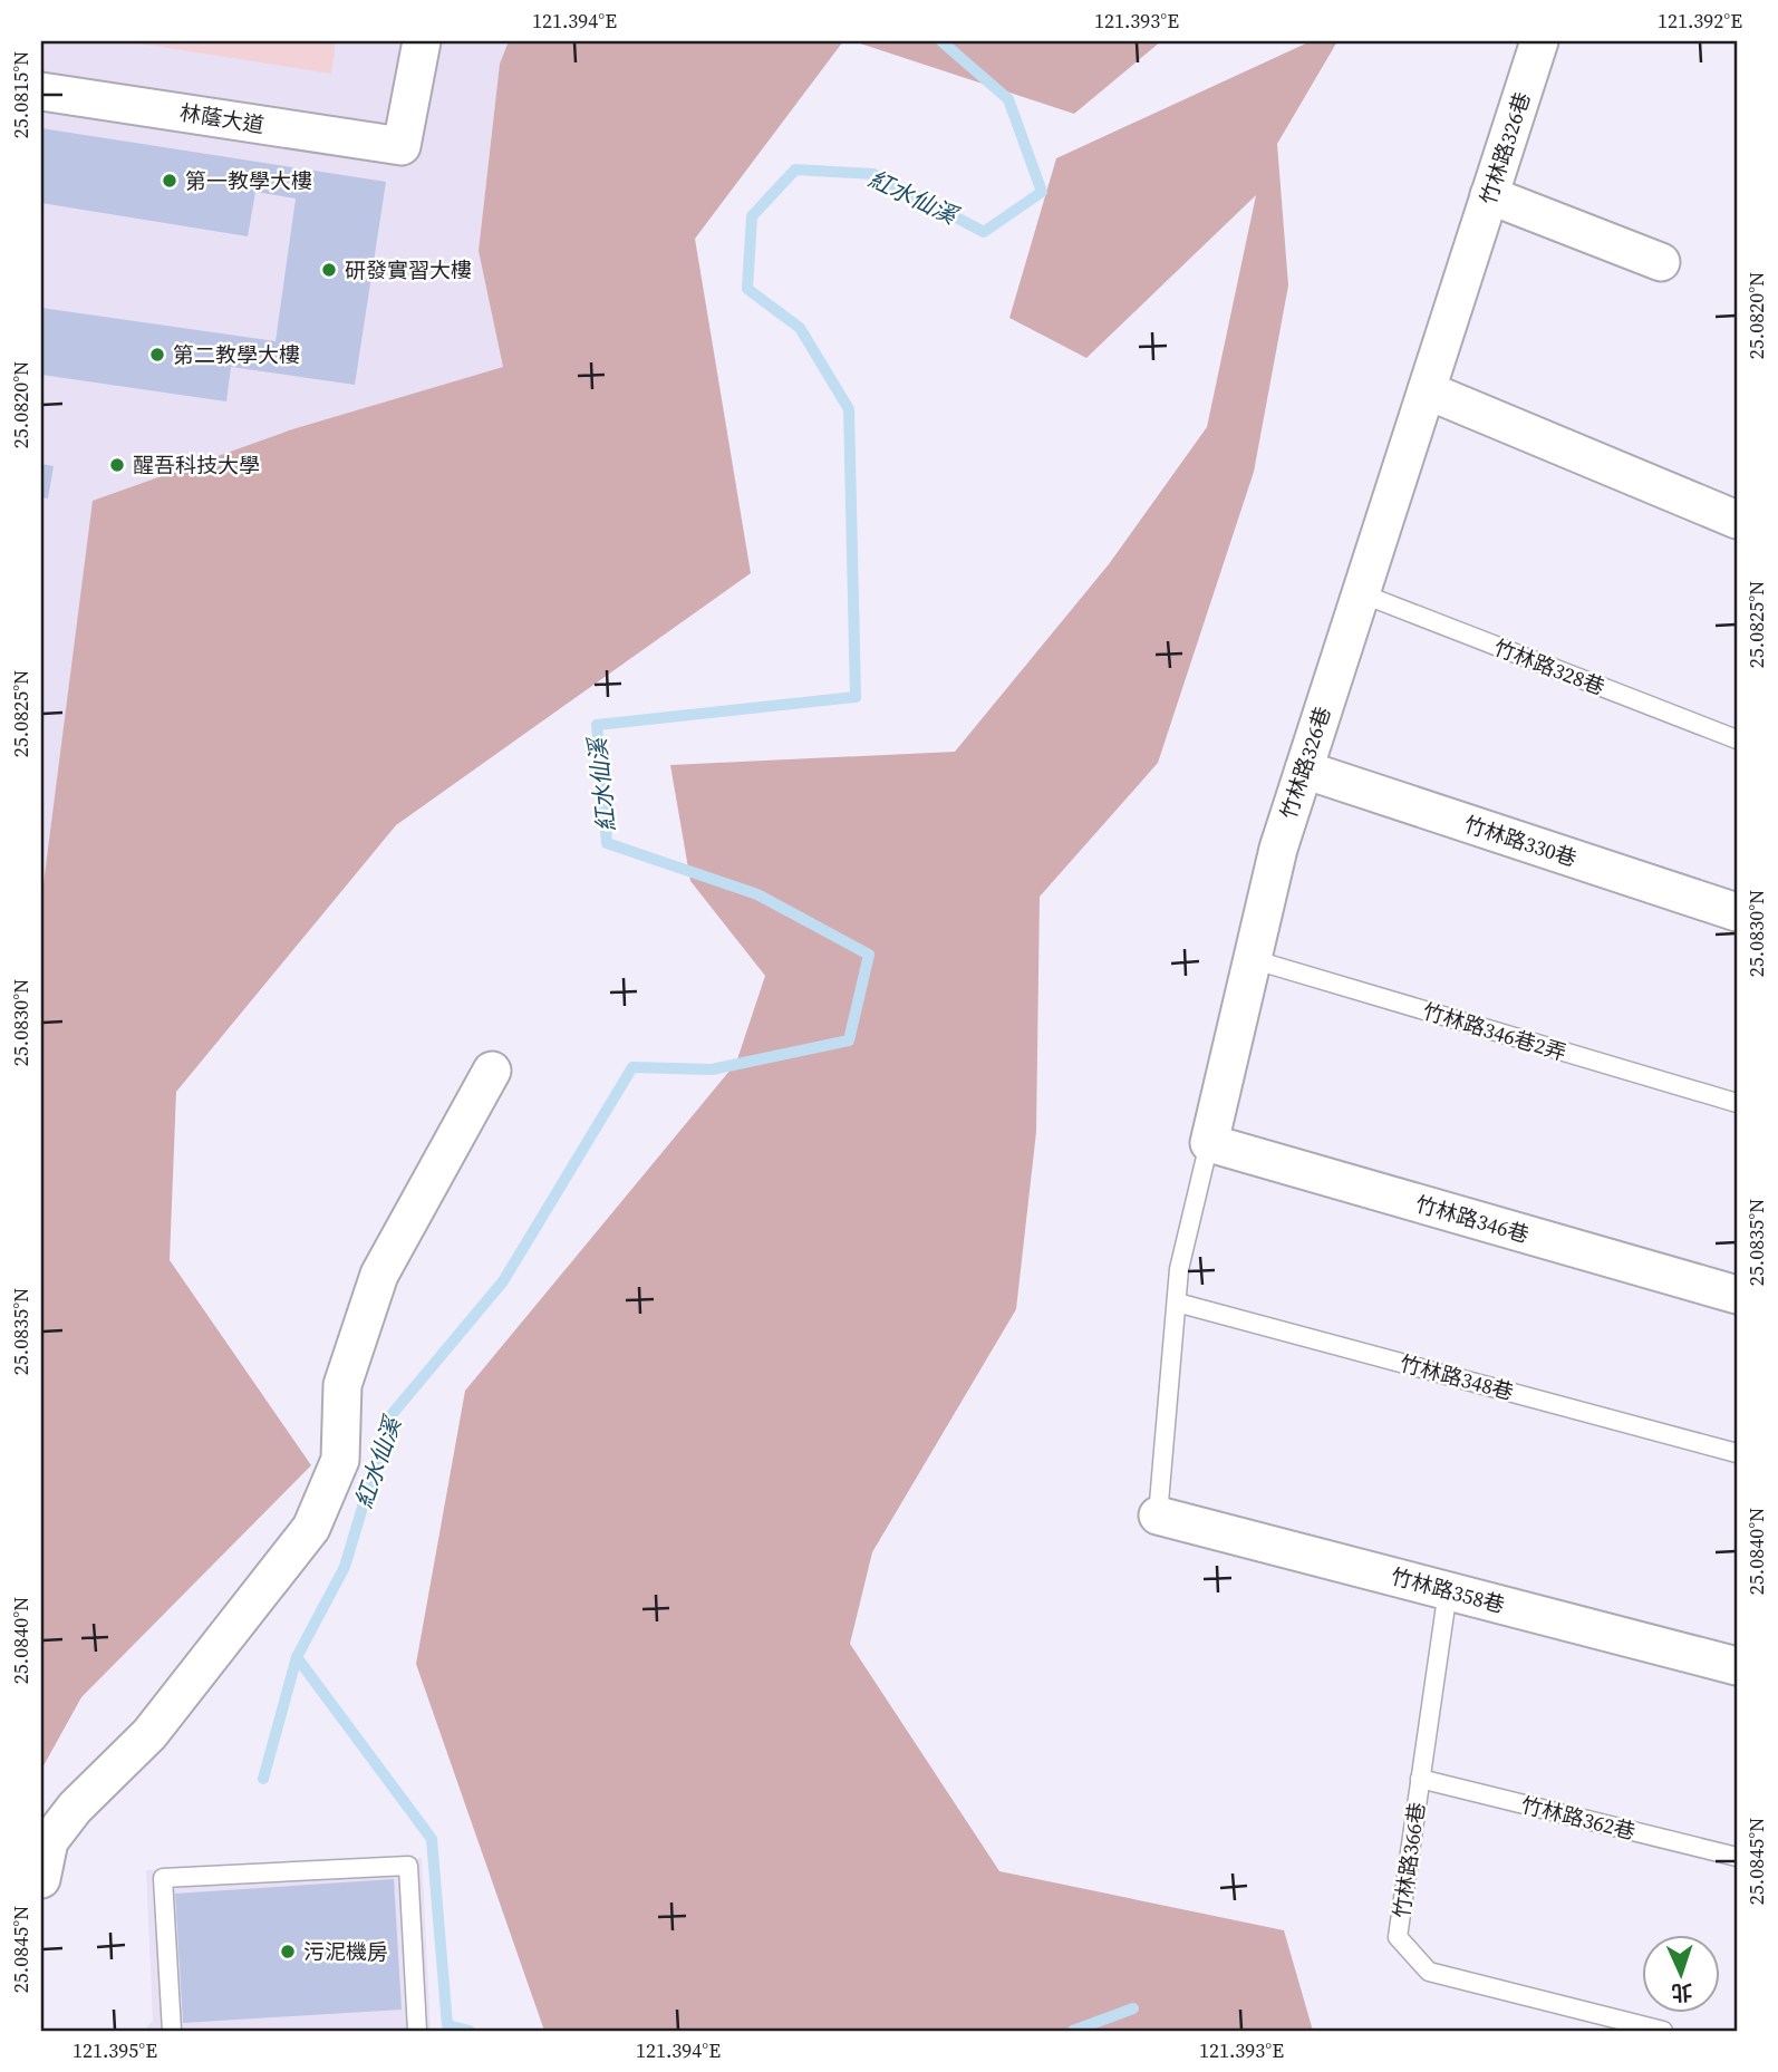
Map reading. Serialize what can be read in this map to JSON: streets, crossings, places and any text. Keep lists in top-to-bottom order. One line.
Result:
{"streets":{"street":["林蔭大道","竹林路326巷","竹林路330巷","竹林路346巷","竹林路358巷"],"lane":["竹林路328巷","竹林路346巷2弄","竹林路348巷","竹林路362巷","竹林路366巷"]},"crossings":[["竹林路326巷","竹林路328巷"],["竹林路326巷","竹林路330巷"],["竹林路326巷","竹林路346巷2弄"],["竹林路326巷","竹林路346巷"],["竹林路358巷","竹林路366巷"],["竹林路362巷","竹林路366巷"]],"water":["紅水仙溪"],"places":["第一教學大樓","研發實習大樓","第二教學大樓","醒吾科技大學","污泥機房"],"north":"bottom","coordinates":["121.394°E","121.393°E","121.392°E","25.0815°N","25.0820°N","25.0825°N","25.0830°N","25.0835°N","25.0840°N","25.0845°N","121.395°E"]}
